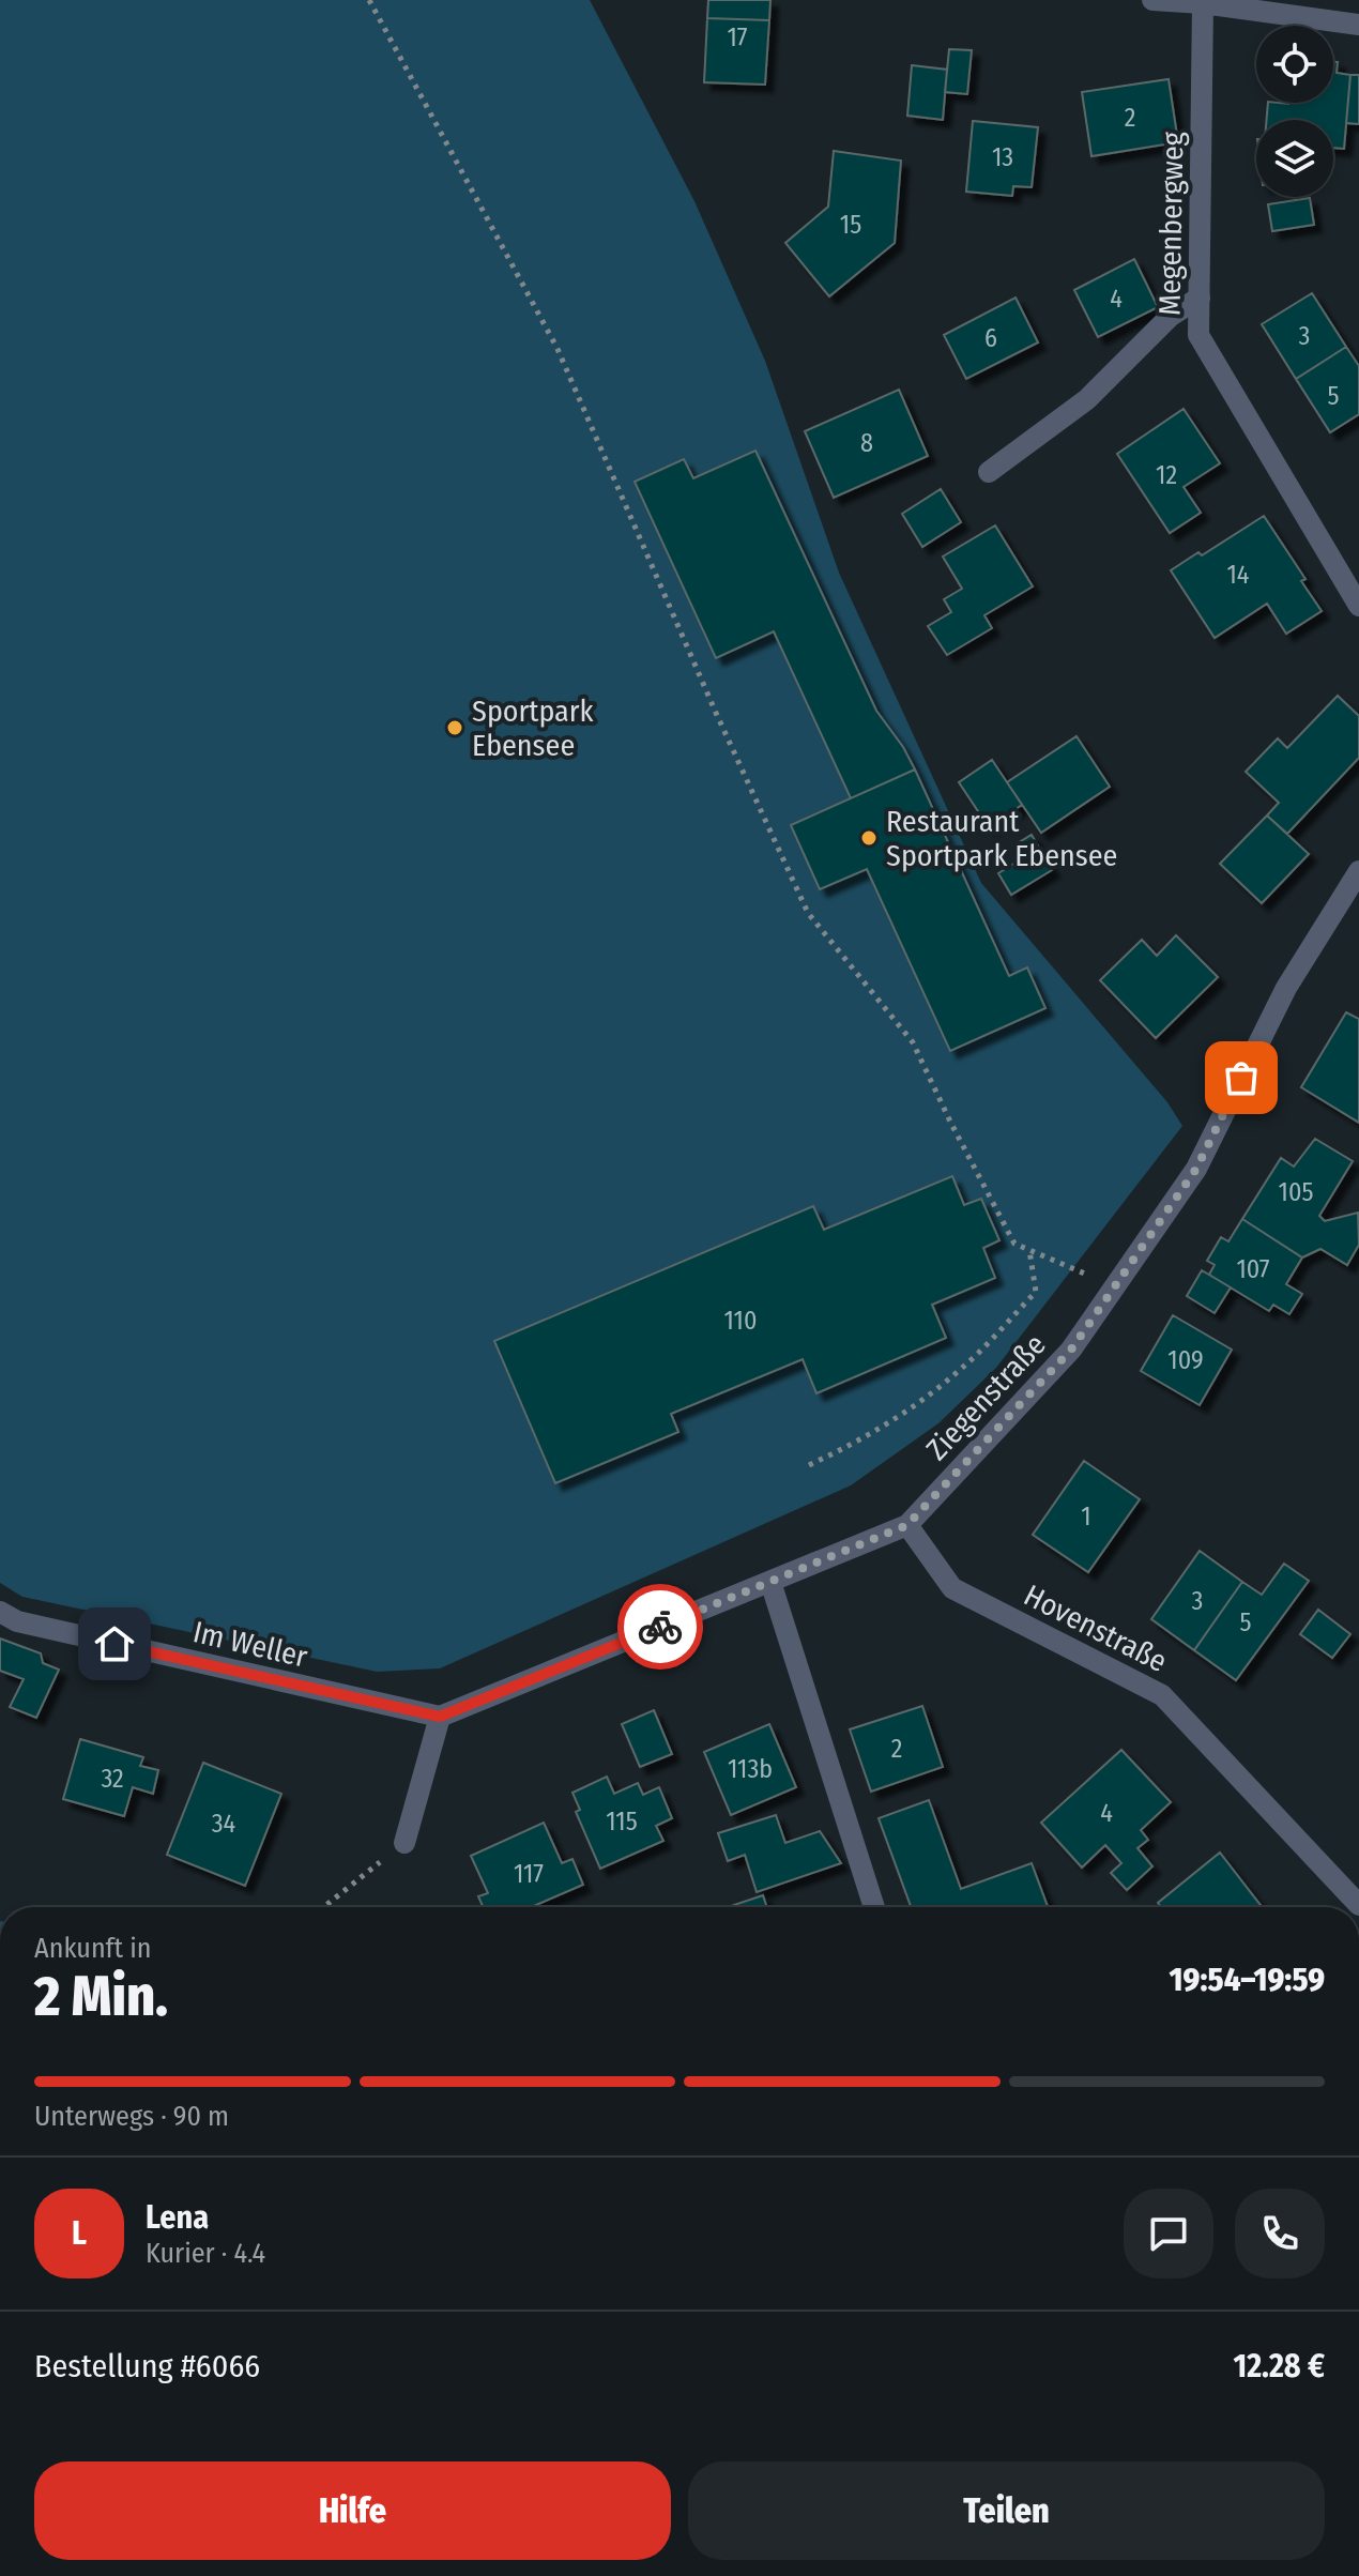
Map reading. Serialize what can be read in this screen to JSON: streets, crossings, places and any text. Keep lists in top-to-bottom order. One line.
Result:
{"streets":{"street":["Megenbergweg","Ziegenstraße","Hovenstraße","Im Weller"]},"crossings":[["Ziegenstraße","Hovenstraße"],["Ziegenstraße","Im Weller"]],"places":["Sportpark Ebensee","Restaurant Sportpark Ebensee"],"house_numbers":["17","2","13","15","4","3","6","5","8","12","14","105","107","110","109","1","3","5","2","113b","32","4","115","34","117"],"page":{"heading":["2 Min.","Ankunft in","19:54–19:59"],"panel":["Lena","Kurier · 4.4","Bestellung #6066","12.28 €"],"bar":"Unterwegs · 90 m","round":"L","buttons":["Hilfe","Teilen"]}}
